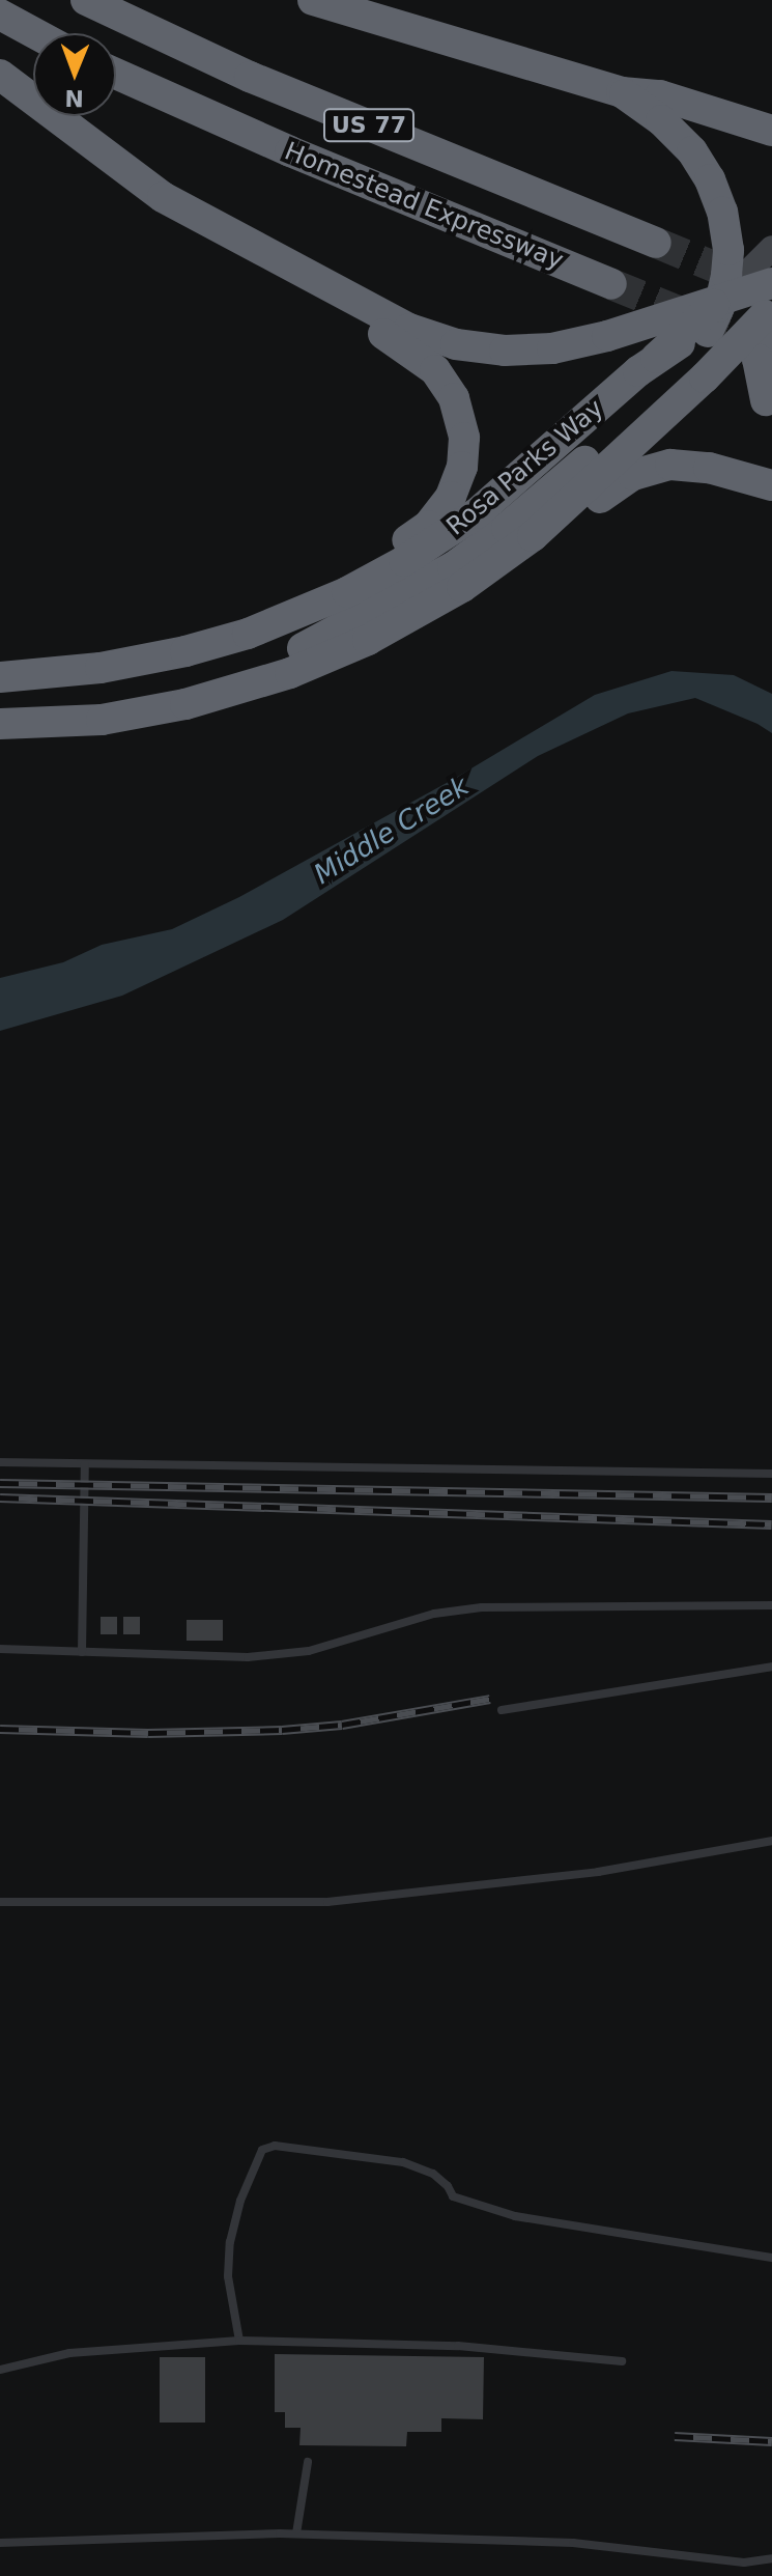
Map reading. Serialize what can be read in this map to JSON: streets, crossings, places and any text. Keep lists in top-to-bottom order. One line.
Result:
{"streets":{"highway":["US 77","Homestead Expressway","Rosa Parks Way"]},"water":["Middle Creek"],"north":"bottom"}
